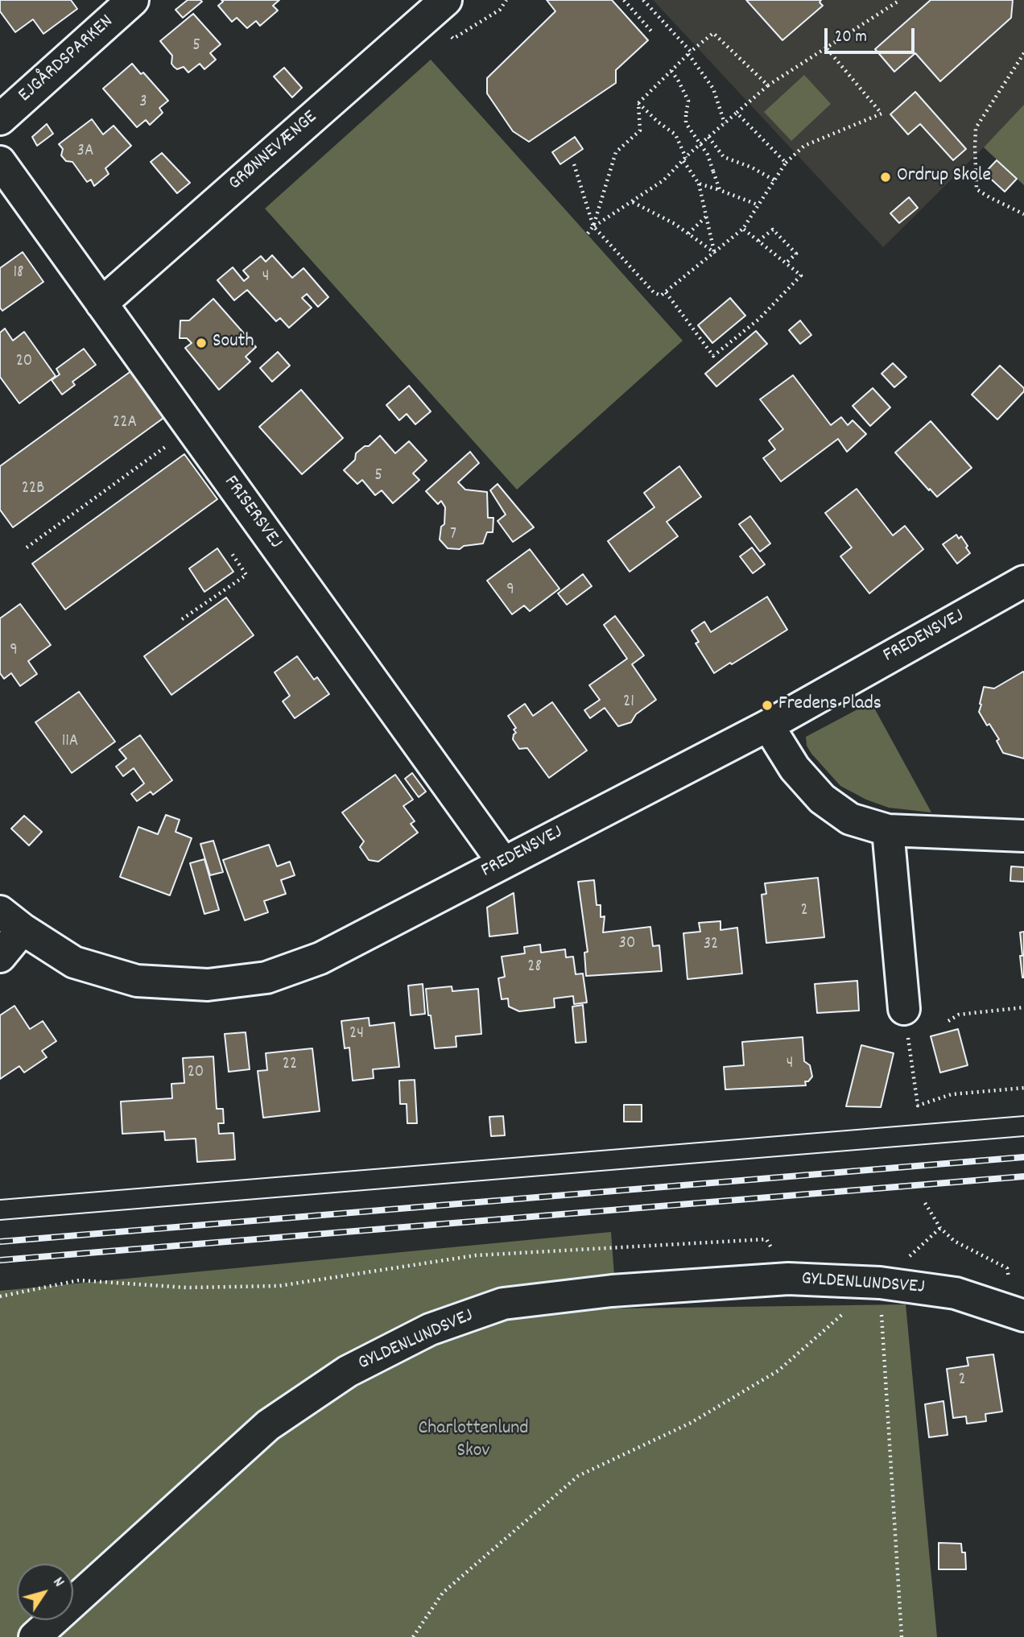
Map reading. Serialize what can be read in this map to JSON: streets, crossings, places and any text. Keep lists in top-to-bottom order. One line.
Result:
{"streets":{"street":["EJGÅRDSPARKEN","GRØNNEVÆNGE","FRISERSVEJ","FREDENSVEJ","GYLDENLUNDSVEJ"]},"crossings":[["GRØNNEVÆNGE","FRISERSVEJ"],["FRISERSVEJ","FREDENSVEJ"]],"parks":["Charlottenlund Skov"],"places":["Ordrup Skole","South","Fredens Plads"],"house_numbers":["5","3","3A","18","4","20","22A","5","22B","7","9","9","21","11A","2","30","32","28","24","4","22","20","2"],"scale_bar":"20 m","north":"top right"}
